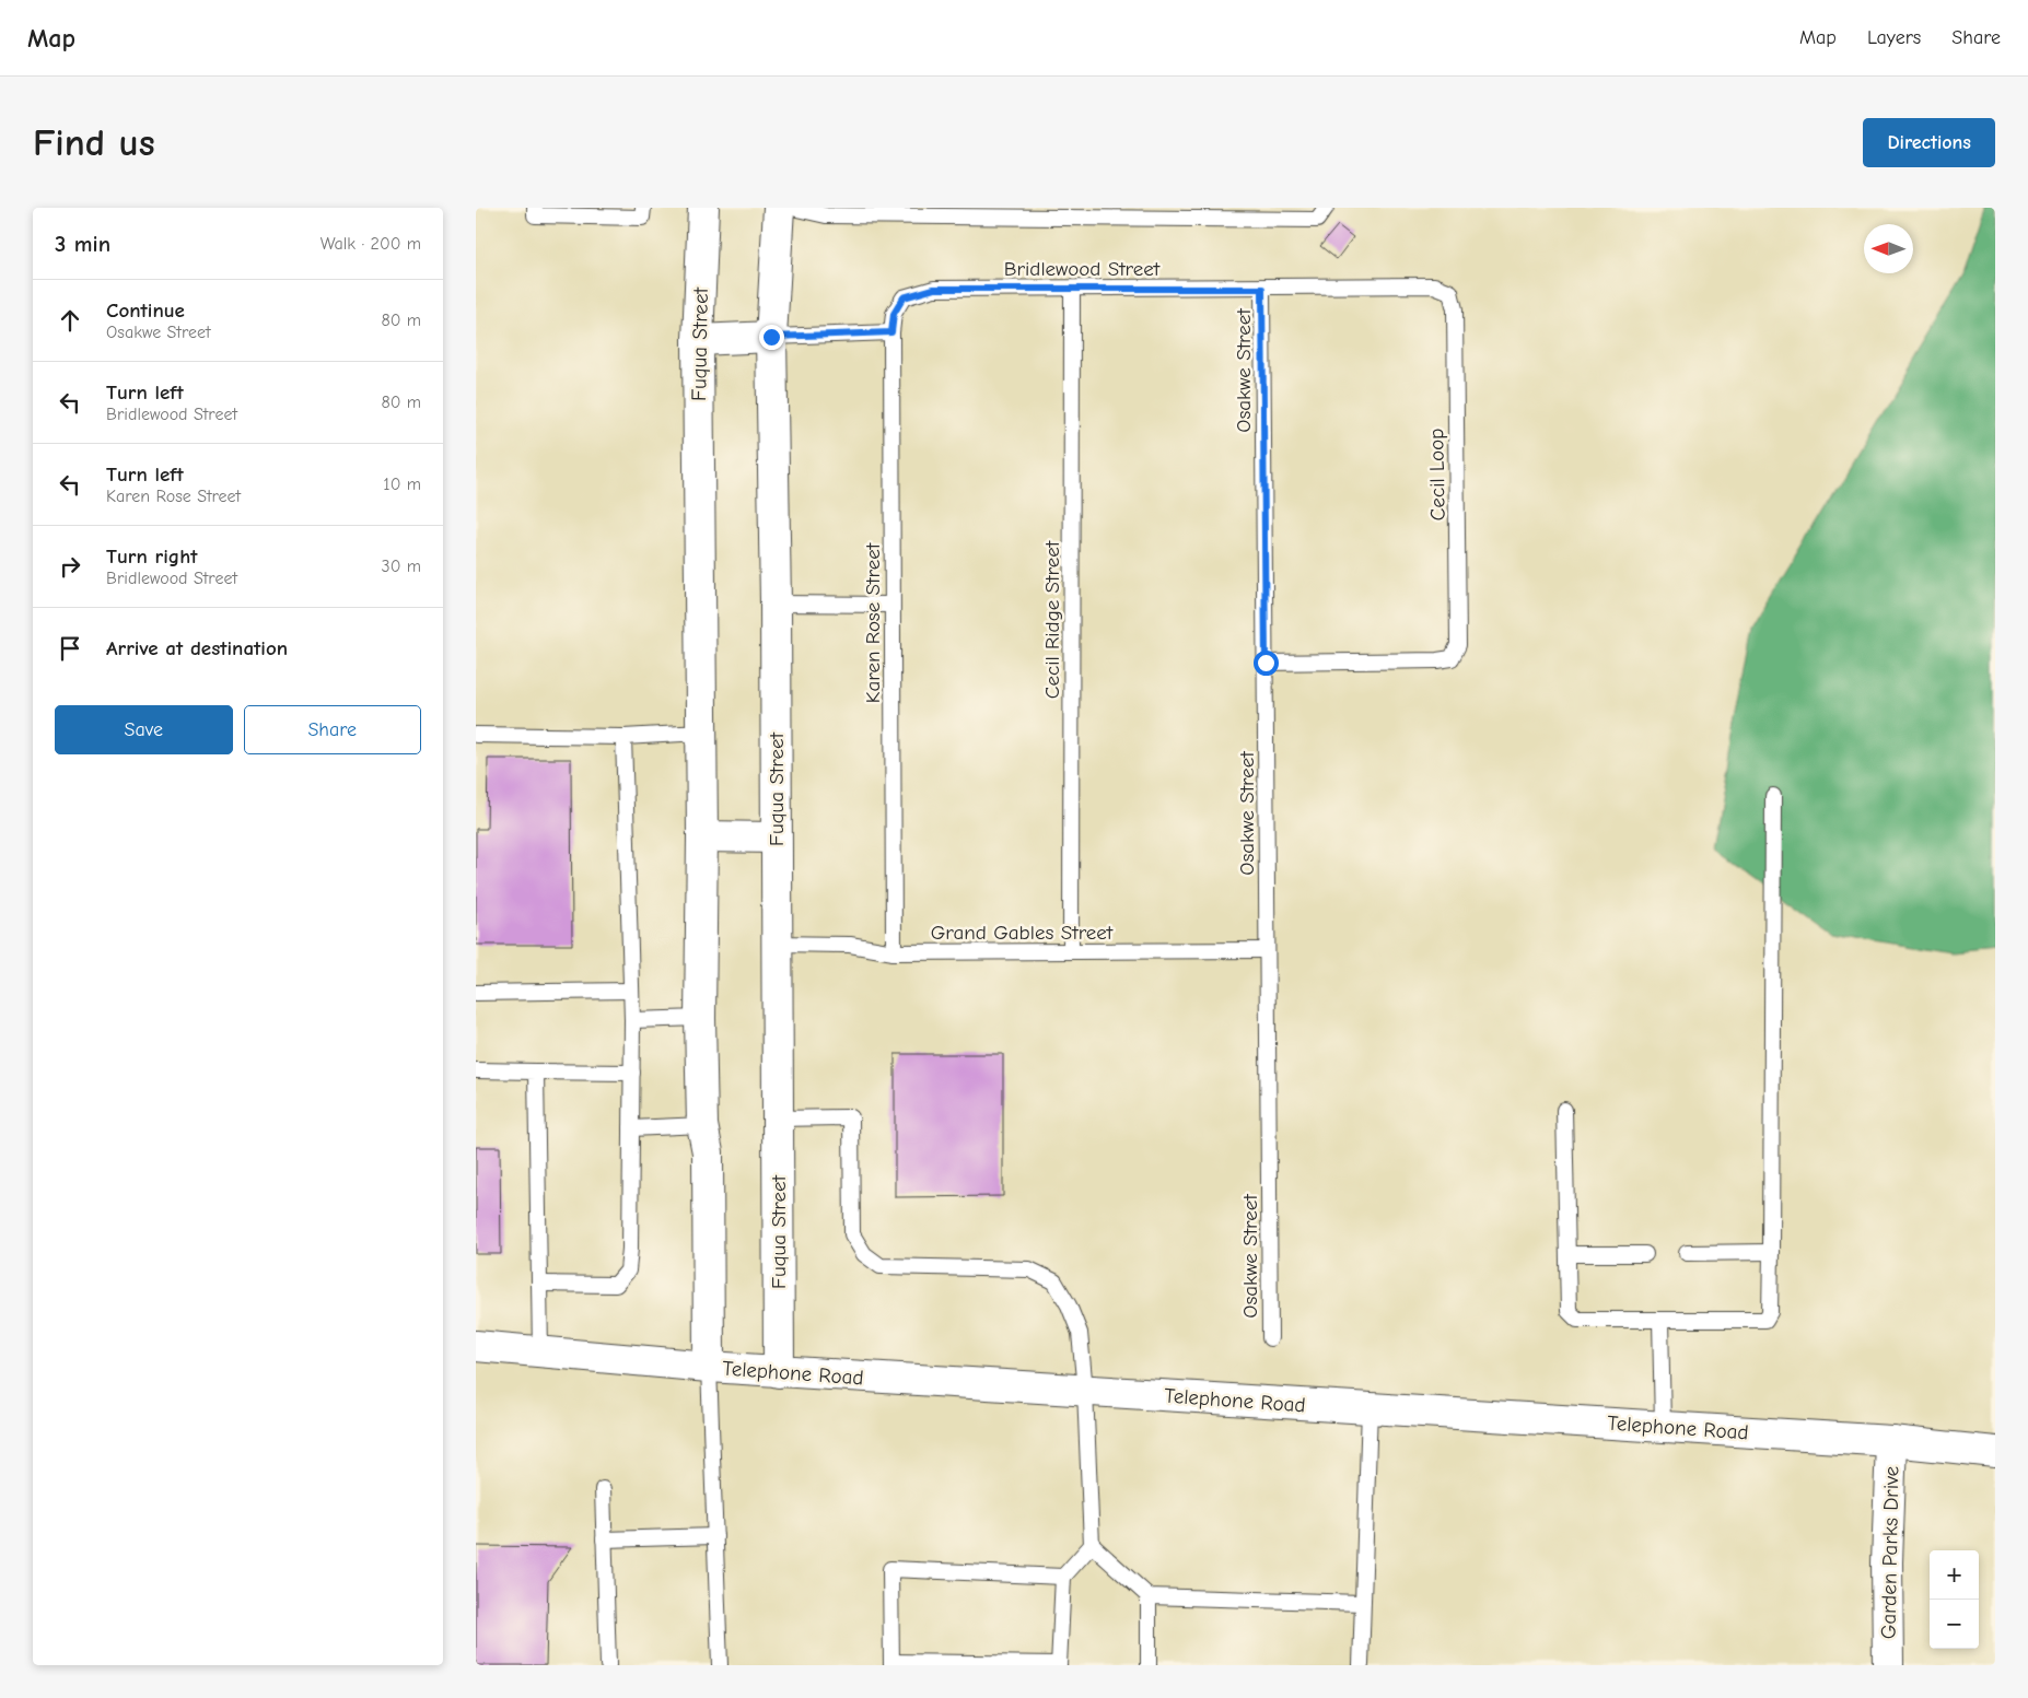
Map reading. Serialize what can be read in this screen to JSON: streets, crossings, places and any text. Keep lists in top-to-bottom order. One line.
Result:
{"streets":{"main road":["Fuqua Street","Telephone Road","Garden Parks Drive"],"lane":["Bridlewood Street","Osakwe Street","Cecil Loop","Cecil Ridge Street","Karen Rose Street","Grand Gables Street"]},"crossings":[["Bridlewood Street","Osakwe Street"],["Bridlewood Street","Cecil Loop"],["Bridlewood Street","Cecil Ridge Street"],["Bridlewood Street","Karen Rose Street"],["Fuqua Street","Grand Gables Street"],["Fuqua Street","Telephone Road"],["Osakwe Street","Cecil Loop"],["Osakwe Street","Grand Gables Street"],["Cecil Ridge Street","Grand Gables Street"],["Karen Rose Street","Grand Gables Street"],["Telephone Road","Garden Parks Drive"]],"north":"left","page":{"header":"Map","nav":["Map","Layers","Share"],"buttons":["Directions",["Save","Share"]],"title":"Find us","heading":["3 min","Walk · 200 m"],"list":[["Continue","Osakwe Street","80 m"],["Turn left","Bridlewood Street","80 m"],["Turn left","Karen Rose Street","10 m"],["Turn right","Bridlewood Street","30 m"],"Arrive at destination"],"map_buttons":["+","−"]}}
